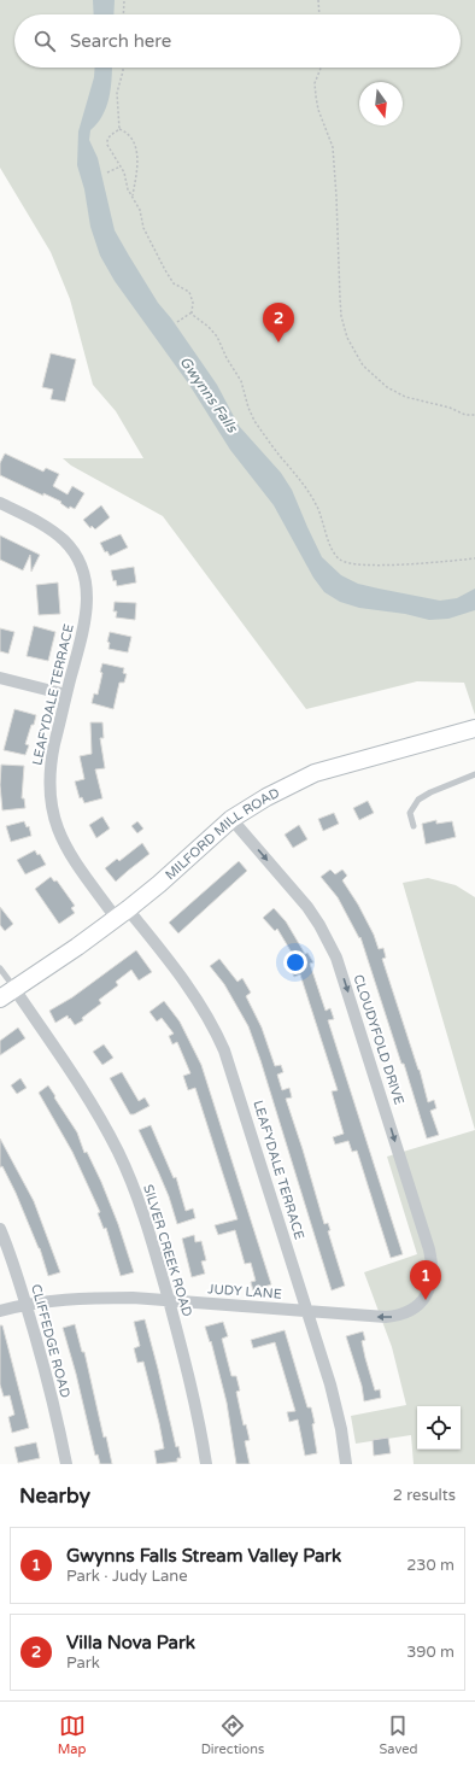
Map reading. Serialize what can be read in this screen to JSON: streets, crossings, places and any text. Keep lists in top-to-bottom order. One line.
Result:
{"streets":{"main road":["MILFORD MILL ROAD"],"street":["LEAFYDALE TERRACE","CLOUDYFOLD DRIVE","SILVER CREEK ROAD","JUDY LANE","CLIFFEDGE ROAD"]},"crossings":[["LEAFYDALE TERRACE","MILFORD MILL ROAD"],["LEAFYDALE TERRACE","JUDY LANE"],["MILFORD MILL ROAD","CLOUDYFOLD DRIVE"],["MILFORD MILL ROAD","SILVER CREEK ROAD"],["CLOUDYFOLD DRIVE","JUDY LANE"],["SILVER CREEK ROAD","JUDY LANE"],["JUDY LANE","CLIFFEDGE ROAD"]],"one_way":["CLOUDYFOLD DRIVE"],"water":["Gwynns Falls"],"north":"bottom","page":{"search":"Search here","pins":["2","1"],"heading":["Nearby","2 results"],"list":[{"mark":"1","name":"Gwynns Falls Stream Valley Park","note":"Park · Judy Lane","value":"230 m"},{"mark":"2","name":"Villa Nova Park","note":"Park","value":"390 m"}],"nav":["Map","Directions","Saved"]}}
